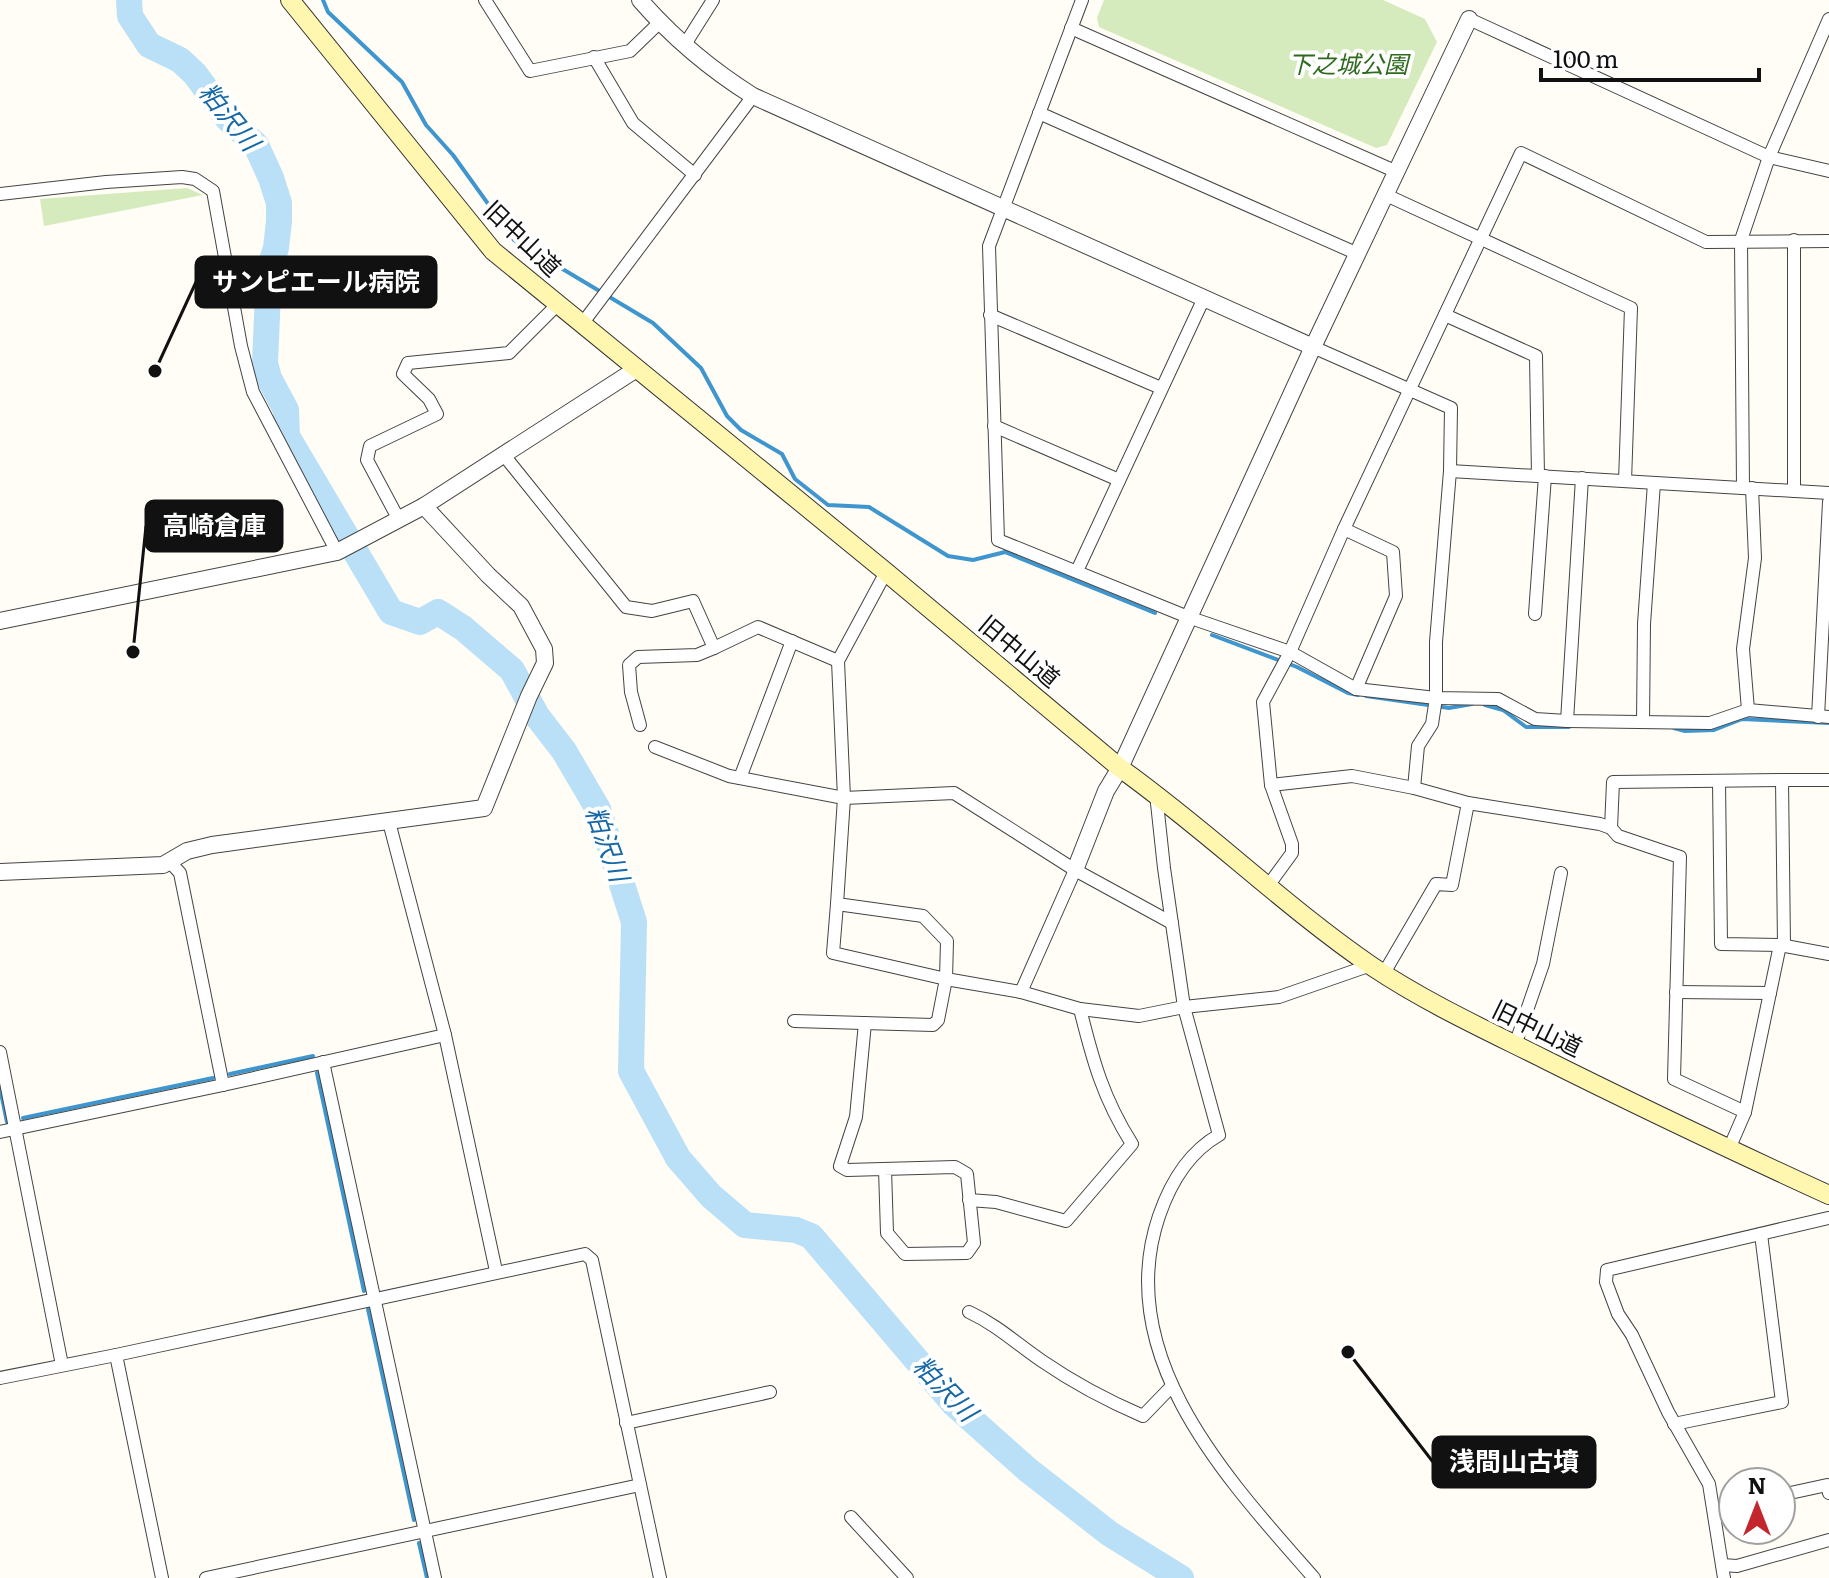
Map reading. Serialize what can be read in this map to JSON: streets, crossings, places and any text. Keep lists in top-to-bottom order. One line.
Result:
{"streets":{"main road":["旧中山道"]},"water":["粕沢川"],"parks":["下之城公園"],"places":["サンピエール病院","高崎倉庫","浅間山古墳"],"scale_bar":"100 m","north":"top"}
